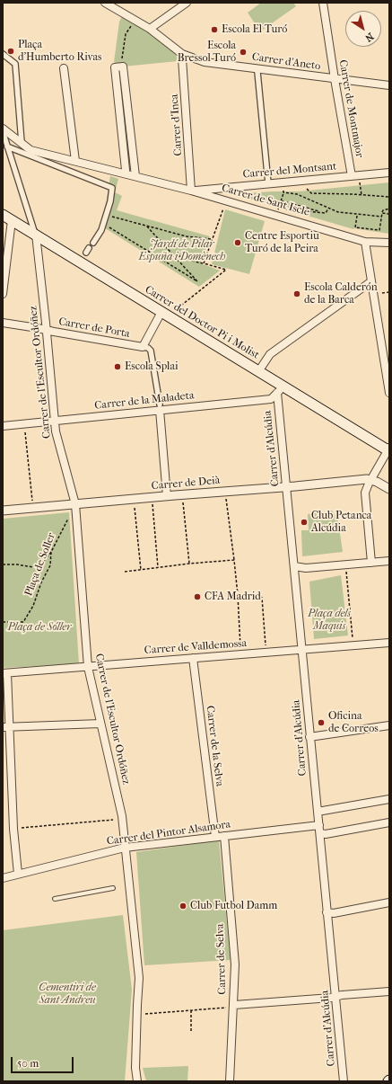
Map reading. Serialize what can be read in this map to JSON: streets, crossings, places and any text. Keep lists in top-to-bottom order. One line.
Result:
{"streets":{"main road":["Carrer del Doctor Pi i Molist"],"street":["Carrer d'Aneto","Carrer de Montmajor","Carrer d'Inca","Carrer del Montsant","Carrer de Sant Iscle","Carrer de Porta","Carrer de l'Escultor Ordóñez","Carrer de la Maladeta","Carrer d'Alcúdia","Carrer de Deià","Carrer de Valldemossa","Carrer de la Selva","Carrer del Pintor Alsamora","Carrer de Selva"],"path":["Plaça de Soller"]},"crossings":[["Carrer d'Aneto","Carrer de Montmajor"],["Carrer d'Aneto","Carrer d'Inca"],["Carrer de Montmajor","Carrer del Montsant"],["Carrer d'Inca","Carrer del Montsant"],["Carrer d'Inca","Carrer de Sant Iscle"],["Carrer del Montsant","Carrer de Sant Iscle"],["Carrer del Doctor Pi i Molist","Carrer de Porta"],["Carrer del Doctor Pi i Molist","Carrer de l'Escultor Ordóñez"],["Carrer del Doctor Pi i Molist","Carrer de la Maladeta"],["Carrer del Doctor Pi i Molist","Carrer d'Alcúdia"],["Carrer de Porta","Carrer de l'Escultor Ordóñez"],["Carrer de l'Escultor Ordóñez","Carrer de la Maladeta"],["Carrer de l'Escultor Ordóñez","Carrer de Deià"],["Carrer de l'Escultor Ordóñez","Carrer de Valldemossa"],["Carrer de l'Escultor Ordóñez","Carrer del Pintor Alsamora"],["Carrer de la Maladeta","Carrer d'Alcúdia"],["Carrer d'Alcúdia","Carrer de Deià"],["Carrer d'Alcúdia","Carrer de Valldemossa"],["Carrer d'Alcúdia","Carrer del Pintor Alsamora"],["Carrer de Valldemossa","Carrer de la Selva"],["Carrer de la Selva","Carrer del Pintor Alsamora"],["Carrer del Pintor Alsamora","Carrer de Selva"]],"parks":["Jardí de Pilar Espuña i Domènech","Plaça dels Maquis","Plaça de Sóller","Cementiri de Sant Andreu"],"places":["Escola El Turó","Plaça d'Humberto Rivas","Escola Bressol Turó","Centre Esportiu Turó de la Peira","Escola Calderón de la Barca","Escola Splai","Club Petanca Alcúdia","CFA Madrid","Oficina de Correos","Club Futbol Damm"],"scale_bar":"50 m","north":"bottom right"}
